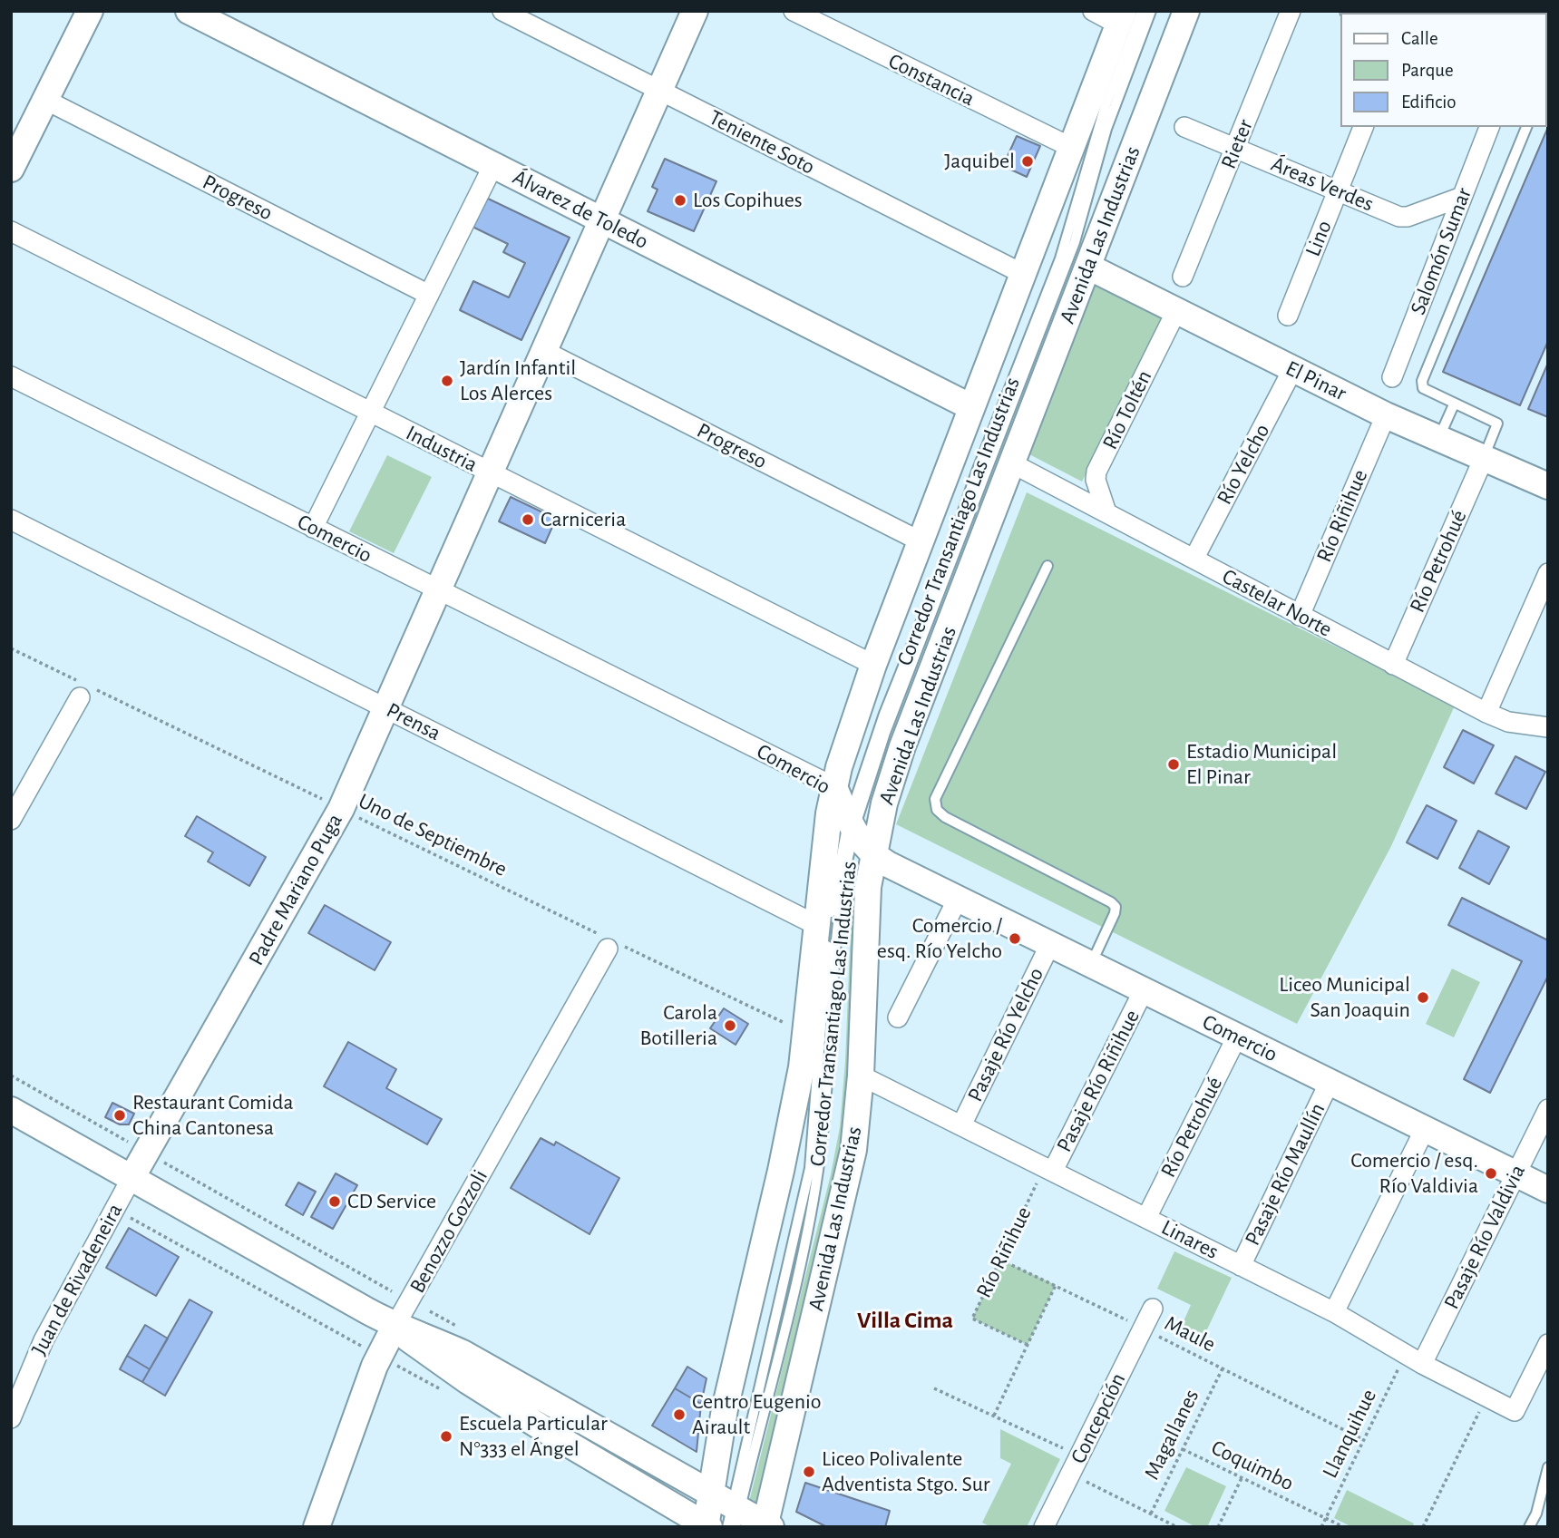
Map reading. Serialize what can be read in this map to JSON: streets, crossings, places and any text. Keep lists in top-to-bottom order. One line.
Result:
{"streets":{"street":["Constancia","Teniente Soto","Rieter","Áreas Verdes","Progreso","Álvarez de Toledo","Avenida Las Industrias","Lino","Salomón Sumar","El Pinar","Río Toltén","Industria","Río Yelcho","Río Riñihue","Comercio","Río Petrohué","Castelar Norte","Prensa","Padre Mariano Puga","Pasaje Río Yelcho","Pasaje Río Riñihue","Pasaje Río Maullín","Benozzo Gozzoli","Pasaje Río Valdivia","Linares","Juan de Rivadeneira","Concepción"],"lane":["Corredor Transantiago Las Industrias"],"path":["Uno de Septiembre","Maule","Llanquihue","Magallanes","Coquimbo"]},"crossings":[["Rieter","Áreas Verdes"],["Áreas Verdes","Lino"],["Áreas Verdes","Salomón Sumar"],["Avenida Las Industrias","El Pinar"],["Avenida Las Industrias","Comercio"],["Avenida Las Industrias","Castelar Norte"],["Avenida Las Industrias","Linares"],["El Pinar","Río Toltén"],["El Pinar","Río Yelcho"],["El Pinar","Río Riñihue"],["El Pinar","Río Petrohué"],["Río Toltén","Castelar Norte"],["Río Yelcho","Castelar Norte"],["Río Riñihue","Castelar Norte"],["Río Riñihue","Pasaje Río Riñihue"],["Río Riñihue","Linares"],["Río Riñihue","Maule"],["Corredor Transantiago Las Industrias","Comercio"],["Comercio","Río Petrohué"],["Comercio","Padre Mariano Puga"],["Comercio","Pasaje Río Yelcho"],["Comercio","Pasaje Río Riñihue"],["Comercio","Pasaje Río Maullín"],["Comercio","Pasaje Río Valdivia"],["Río Petrohué","Castelar Norte"],["Río Petrohué","Linares"],["Prensa","Padre Mariano Puga"],["Uno de Septiembre","Padre Mariano Puga"],["Uno de Septiembre","Benozzo Gozzoli"],["Padre Mariano Puga","Juan de Rivadeneira"],["Pasaje Río Yelcho","Linares"],["Pasaje Río Riñihue","Linares"],["Pasaje Río Maullín","Linares"],["Pasaje Río Valdivia","Linares"],["Pasaje Río Valdivia","Llanquihue"],["Linares","Llanquihue"],["Maule","Concepción"],["Maule","Llanquihue"],["Maule","Magallanes"],["Llanquihue","Coquimbo"],["Magallanes","Coquimbo"]],"districts":["Villa Cima"],"places":["Jaquibel","Los Copihues","Jardín Infantil Los Alerces","Carniceria","Estadio Municipal El Pinar","Comercio / esq. Río Yelcho","Liceo Municipal San Joaquin","Carola Botilleria","Restaurant Comida China Cantonesa","Comercio / esq. Río Valdivia","CD Service","Centro Eugenio Airault","Escuela Particular N°333 el Ángel","Liceo Polivalente Adventista Stgo. Sur"],"legend":["Calle","Parque","Edificio"]}
